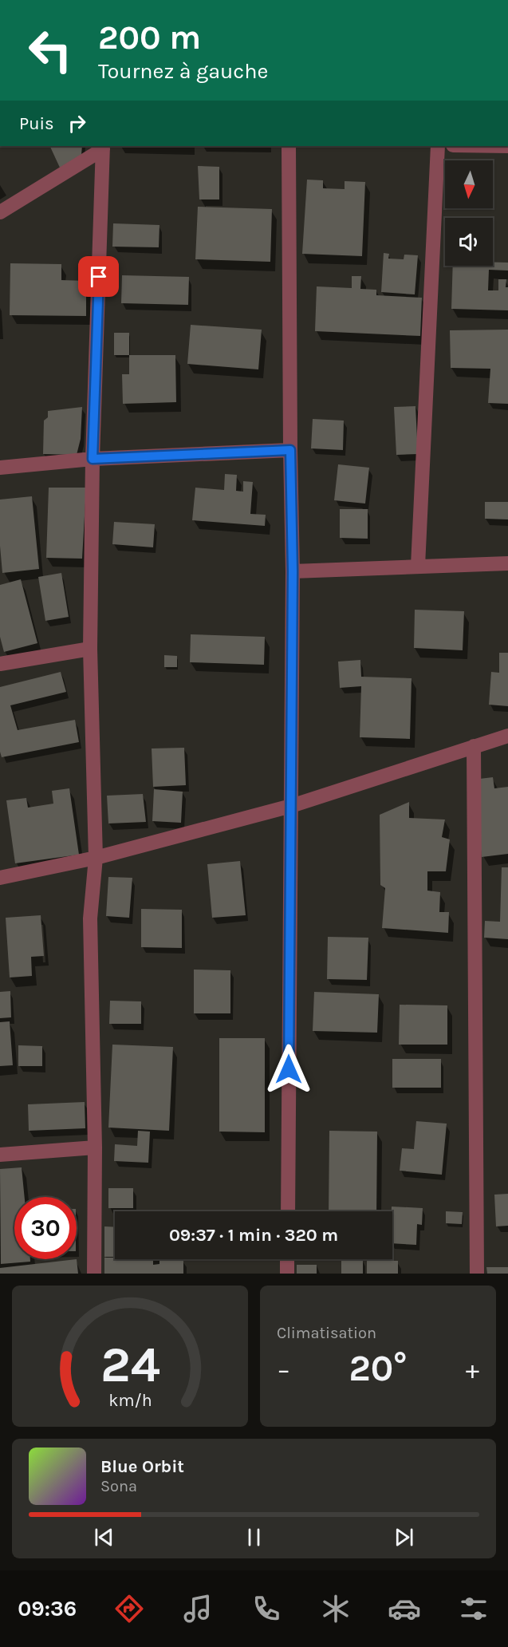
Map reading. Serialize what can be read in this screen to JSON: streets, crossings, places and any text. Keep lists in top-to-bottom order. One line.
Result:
{"north":"bottom","page":{"turn":["200 m","Tournez à gauche"],"then":"Puis","limit":"30","trip":"09:37 · 1 min · 320 m","tile":"Climatisation","heat":["−","20°","+"],"song":["Blue Orbit","Sona"],"tabs":"09:36","gauge":["24","km/h"]}}
